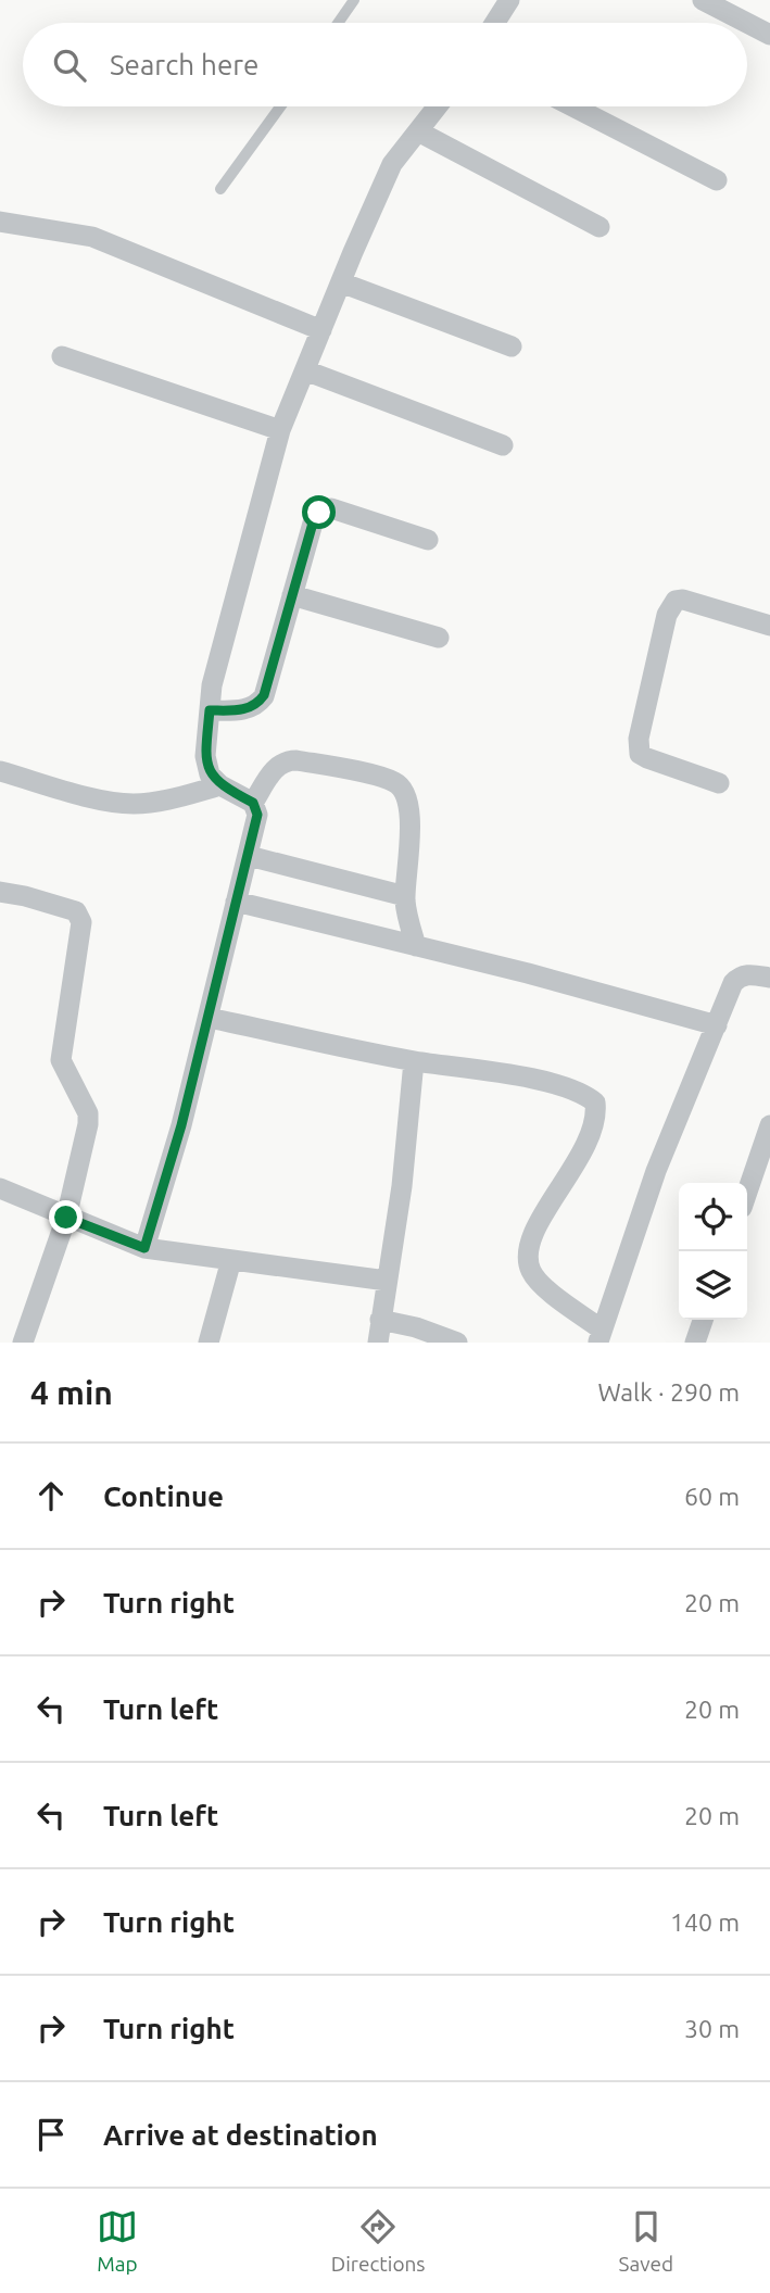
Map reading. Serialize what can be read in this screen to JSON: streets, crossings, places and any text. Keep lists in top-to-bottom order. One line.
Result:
{"page":{"search":"Search here","heading":["4 min","Walk · 290 m"],"list":[["Continue","60 m"],["Turn right","20 m"],["Turn left","20 m"],["Turn left","20 m"],["Turn right","140 m"],["Turn right","30 m"],"Arrive at destination"],"nav":["Map","Directions","Saved"]}}
